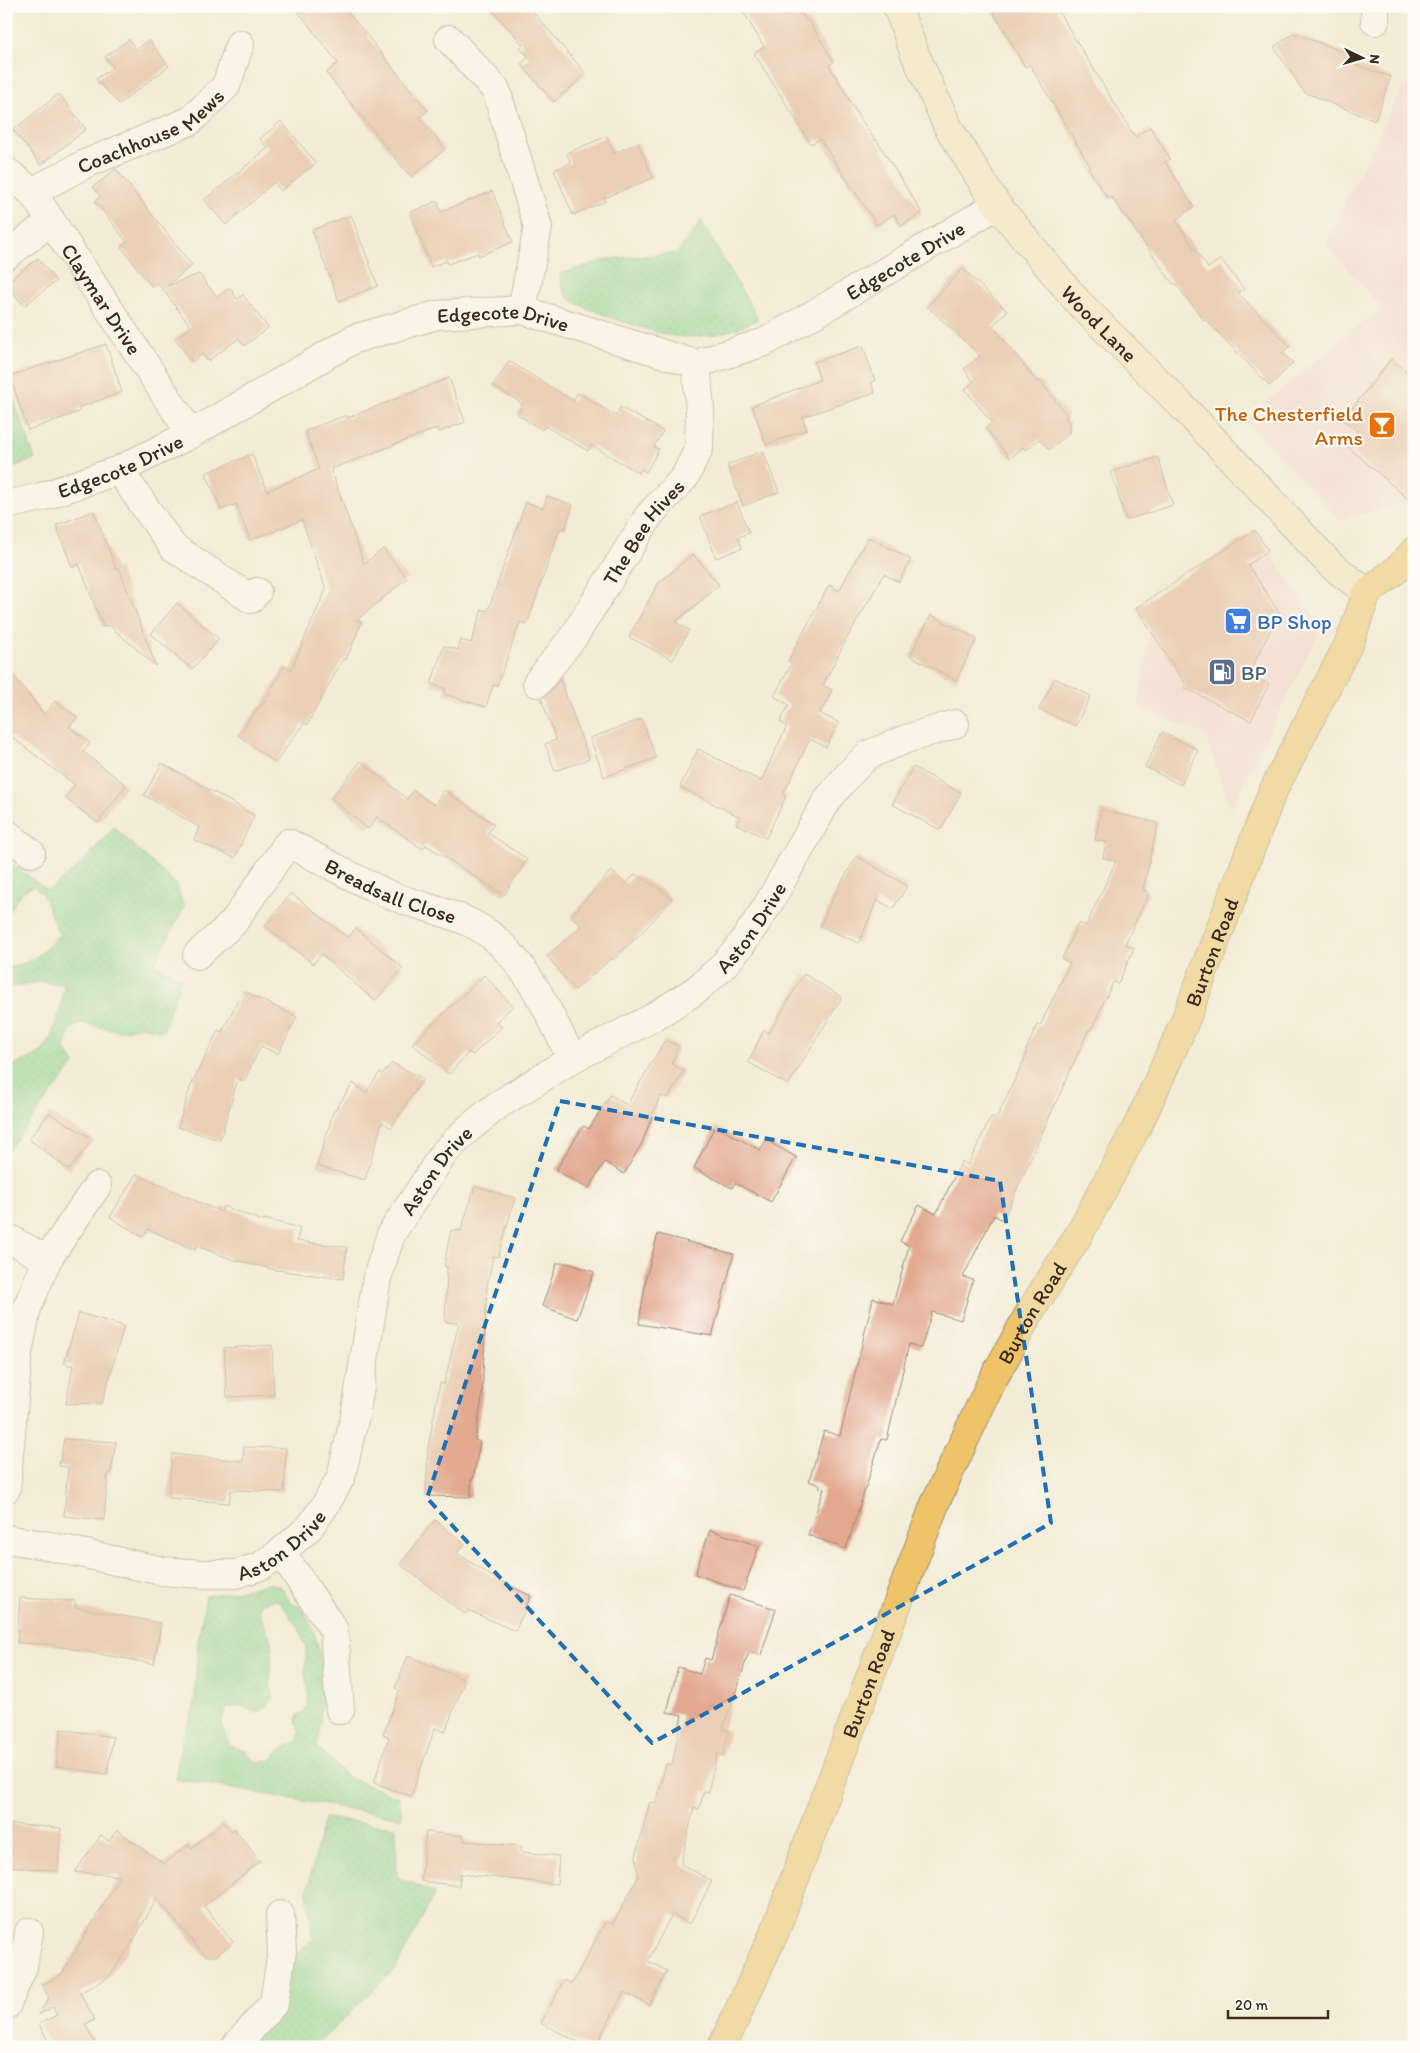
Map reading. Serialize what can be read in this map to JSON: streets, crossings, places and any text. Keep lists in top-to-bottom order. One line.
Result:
{"streets":{"highway":["Burton Road"],"street":["Coachhouse Mews","Edgecote Drive","Claymar Drive","Wood Lane","The Bee Hives","Breadsall Close","Aston Drive"]},"crossings":[["Coachhouse Mews","Claymar Drive"],["Edgecote Drive","Claymar Drive"],["Edgecote Drive","Wood Lane"],["Edgecote Drive","The Bee Hives"],["Wood Lane","Burton Road"],["Breadsall Close","Aston Drive"]],"places":{"bar":["The Chesterfield Arms"],"supermarket":["BP Shop"],"fuel station":["BP"]},"scale_bar":"20 m","north":"right"}
